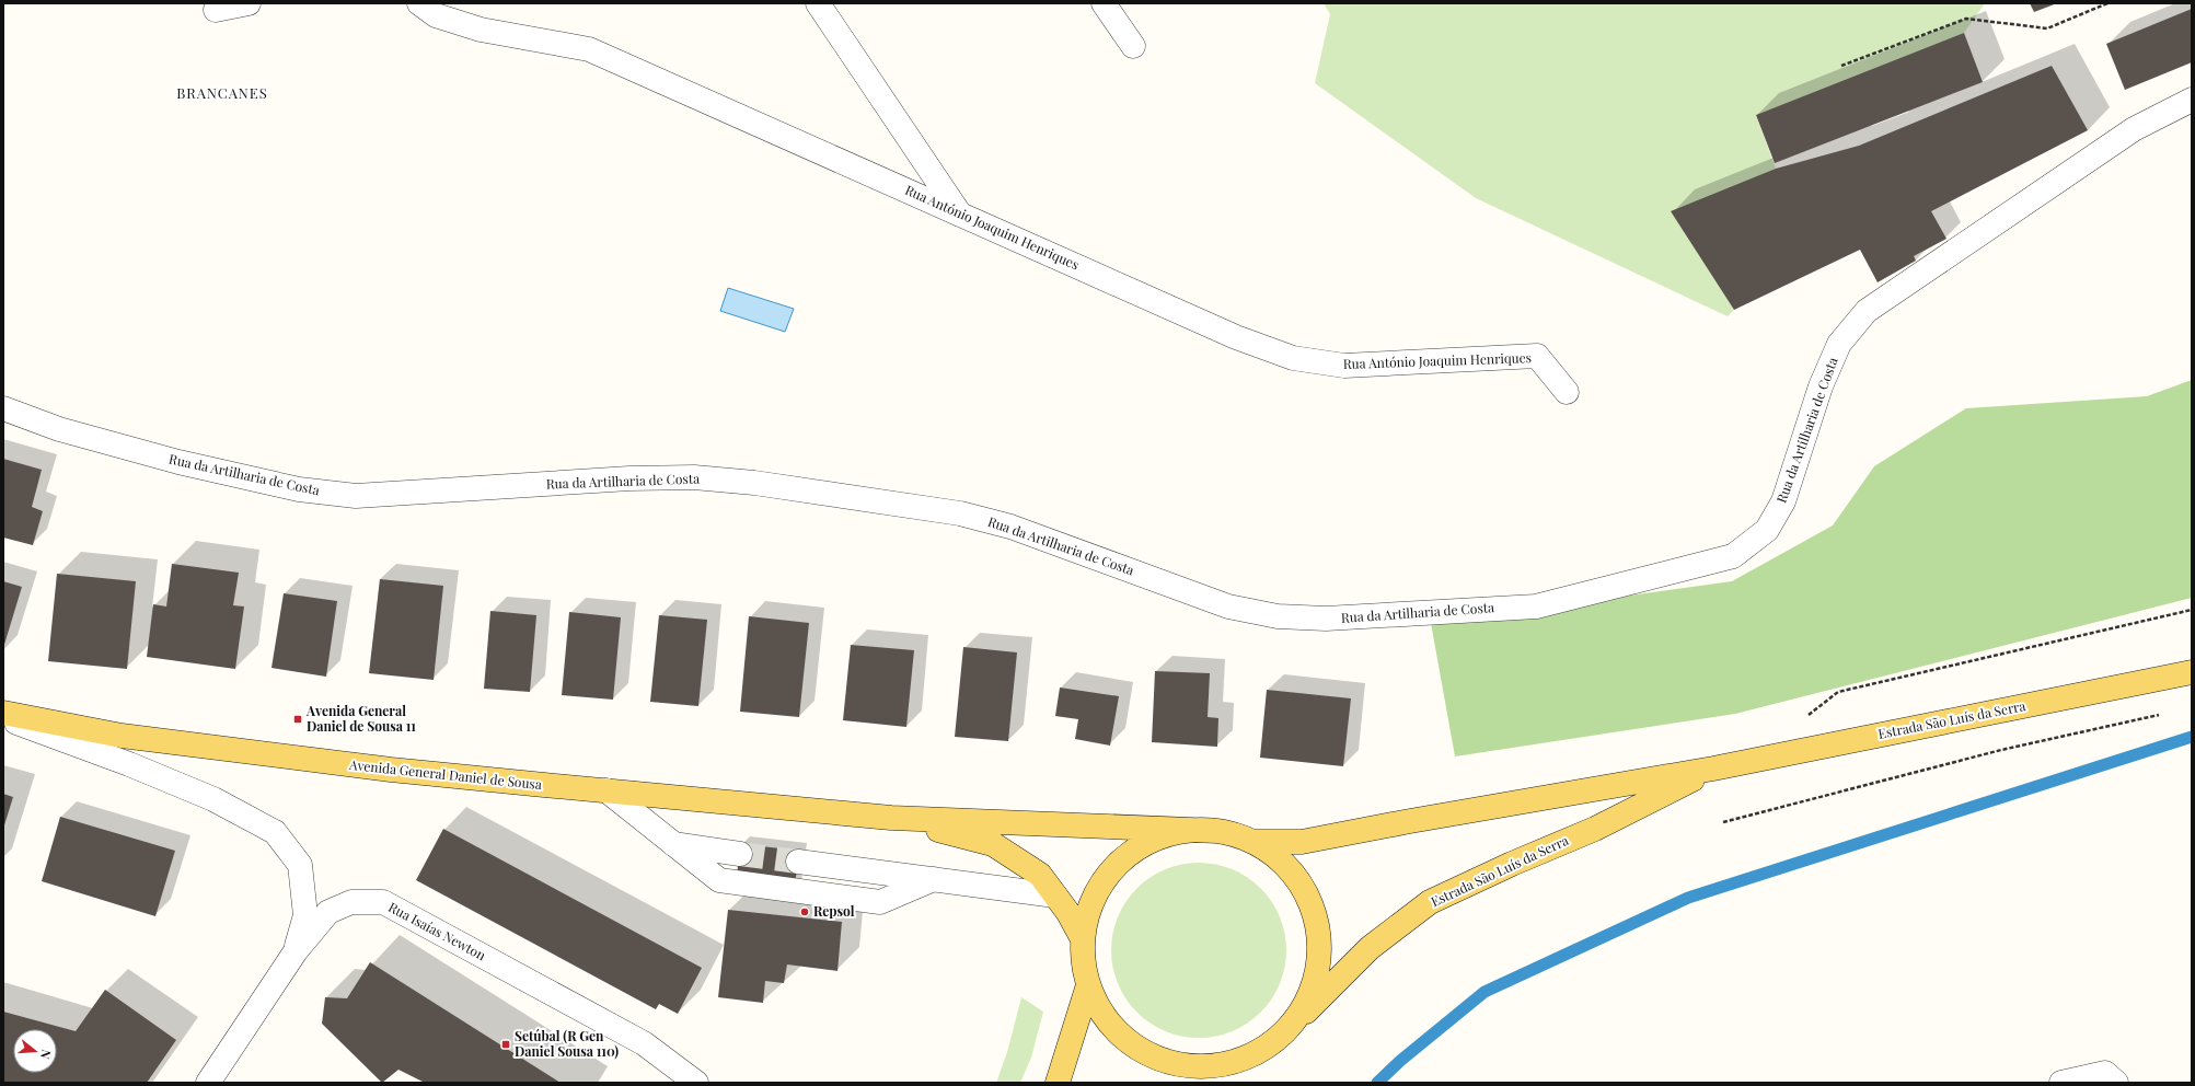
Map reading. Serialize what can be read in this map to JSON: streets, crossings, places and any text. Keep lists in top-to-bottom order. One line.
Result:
{"streets":{"main road":["Estrada São Luís da Serra","Avenida General Daniel de Sousa"],"street":["Rua António Joaquim Henriques","Rua da Artilharia de Costa","Rua Isaías Newton"]},"districts":["BRANCANES"],"places":{"transit":["Avenida General Daniel de Sousa 11","Setúbal (R Gen Daniel Sousa 110)"],"other":["Repsol"]},"north":"right"}
